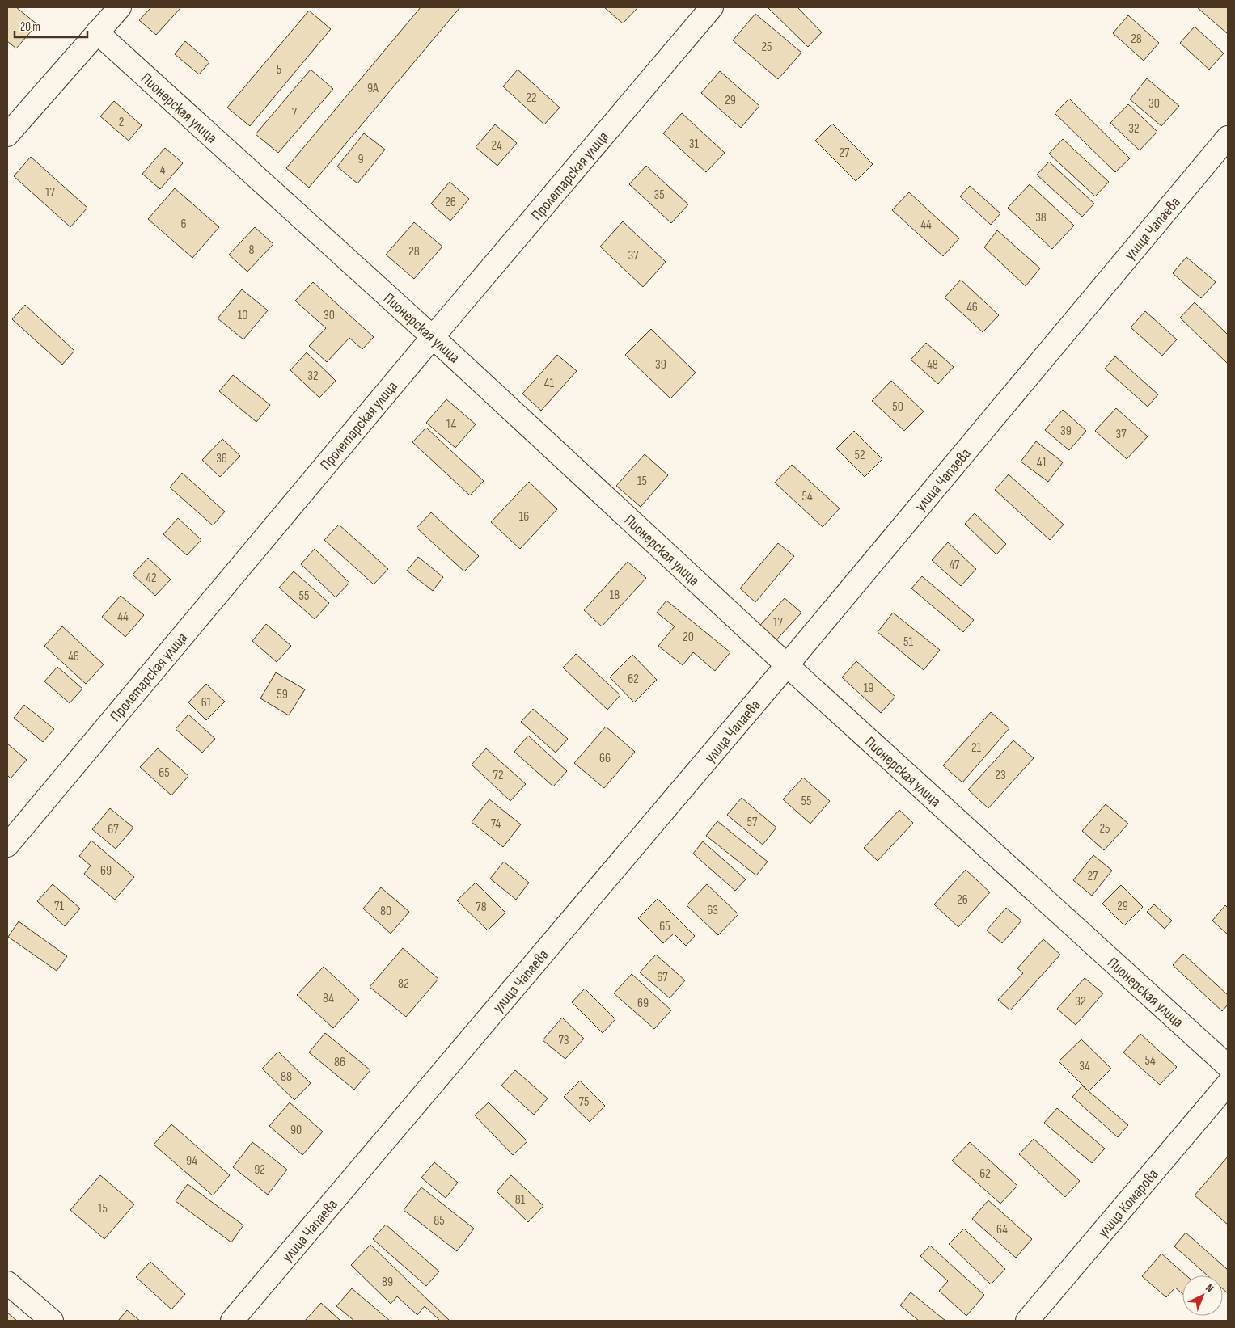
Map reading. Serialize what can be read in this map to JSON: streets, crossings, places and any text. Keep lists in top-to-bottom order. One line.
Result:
{"streets":{"street":["Пионерская улица","Пролетарская улица","улица Чапаева","улица Комарова"]},"crossings":[["Пионерская улица","Пролетарская улица"],["Пионерская улица","улица Чапаева"]],"house_numbers":["28","25","5","9А","22","29","30","7","2","32","31","24","27","9","4","17","35","26","38","6","44","8","28","37","46","10","30","39","48","32","41","50","14","39","37","52","36","41","15","54","16","47","42","18","55","44","17","20","51","46","62","19","59","61","21","66","65","72","23","55","57","74","25","67","69","27","26","71","29","78","63","80","65","67","82","84","32","69","73","54","86","34","88","75","90","94","92","62","81","15","85","64","89"],"scale_bar":"20 m","north":"top right"}
